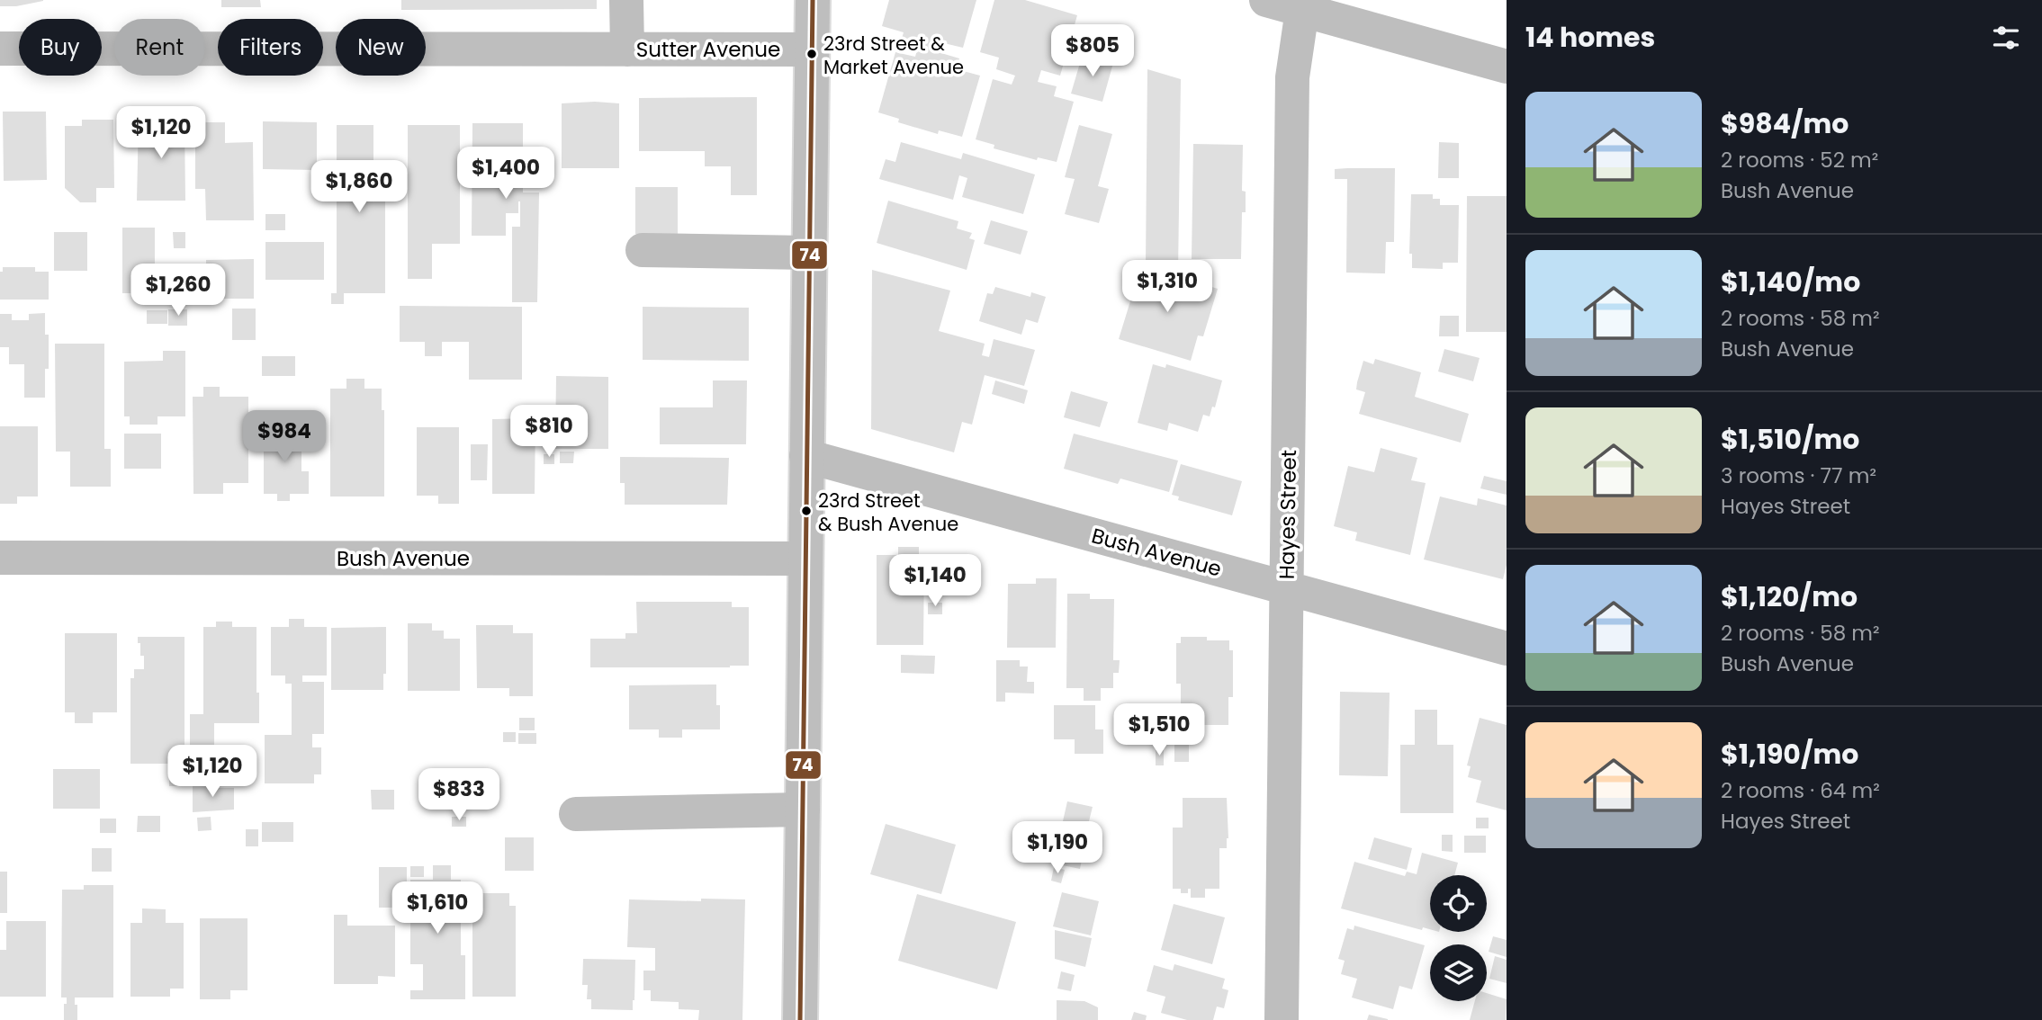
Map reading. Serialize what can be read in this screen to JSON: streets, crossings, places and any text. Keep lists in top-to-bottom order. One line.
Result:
{"streets":{"street":["Sutter Avenue","Hayes Street","Bush Avenue"]},"crossings":[["Hayes Street","Bush Avenue"]],"places":["23rd Street & Market Avenue","23rd Street & Bush Avenue"],"lines":["transit line 74"],"page":{"heading":"14 homes","chip":["Buy","Rent","Filters","New"],"price":["$805","$1,120","$1,400","$1,860","$1,310","$1,260","$810","$984","$1,140","$1,510","$1,120","$833","$1,190","$1,610"],"list":[{"name":"$984/mo","note":"2 rooms · 52 m² · Bush Avenue"},{"name":"$1,140/mo","note":"2 rooms · 58 m² · Bush Avenue"},{"name":"$1,510/mo","note":"3 rooms · 77 m² · Hayes Street"},{"name":"$1,120/mo","note":"2 rooms · 58 m² · Bush Avenue"},{"name":"$1,190/mo","note":"2 rooms · 64 m² · Hayes Street"}]}}
